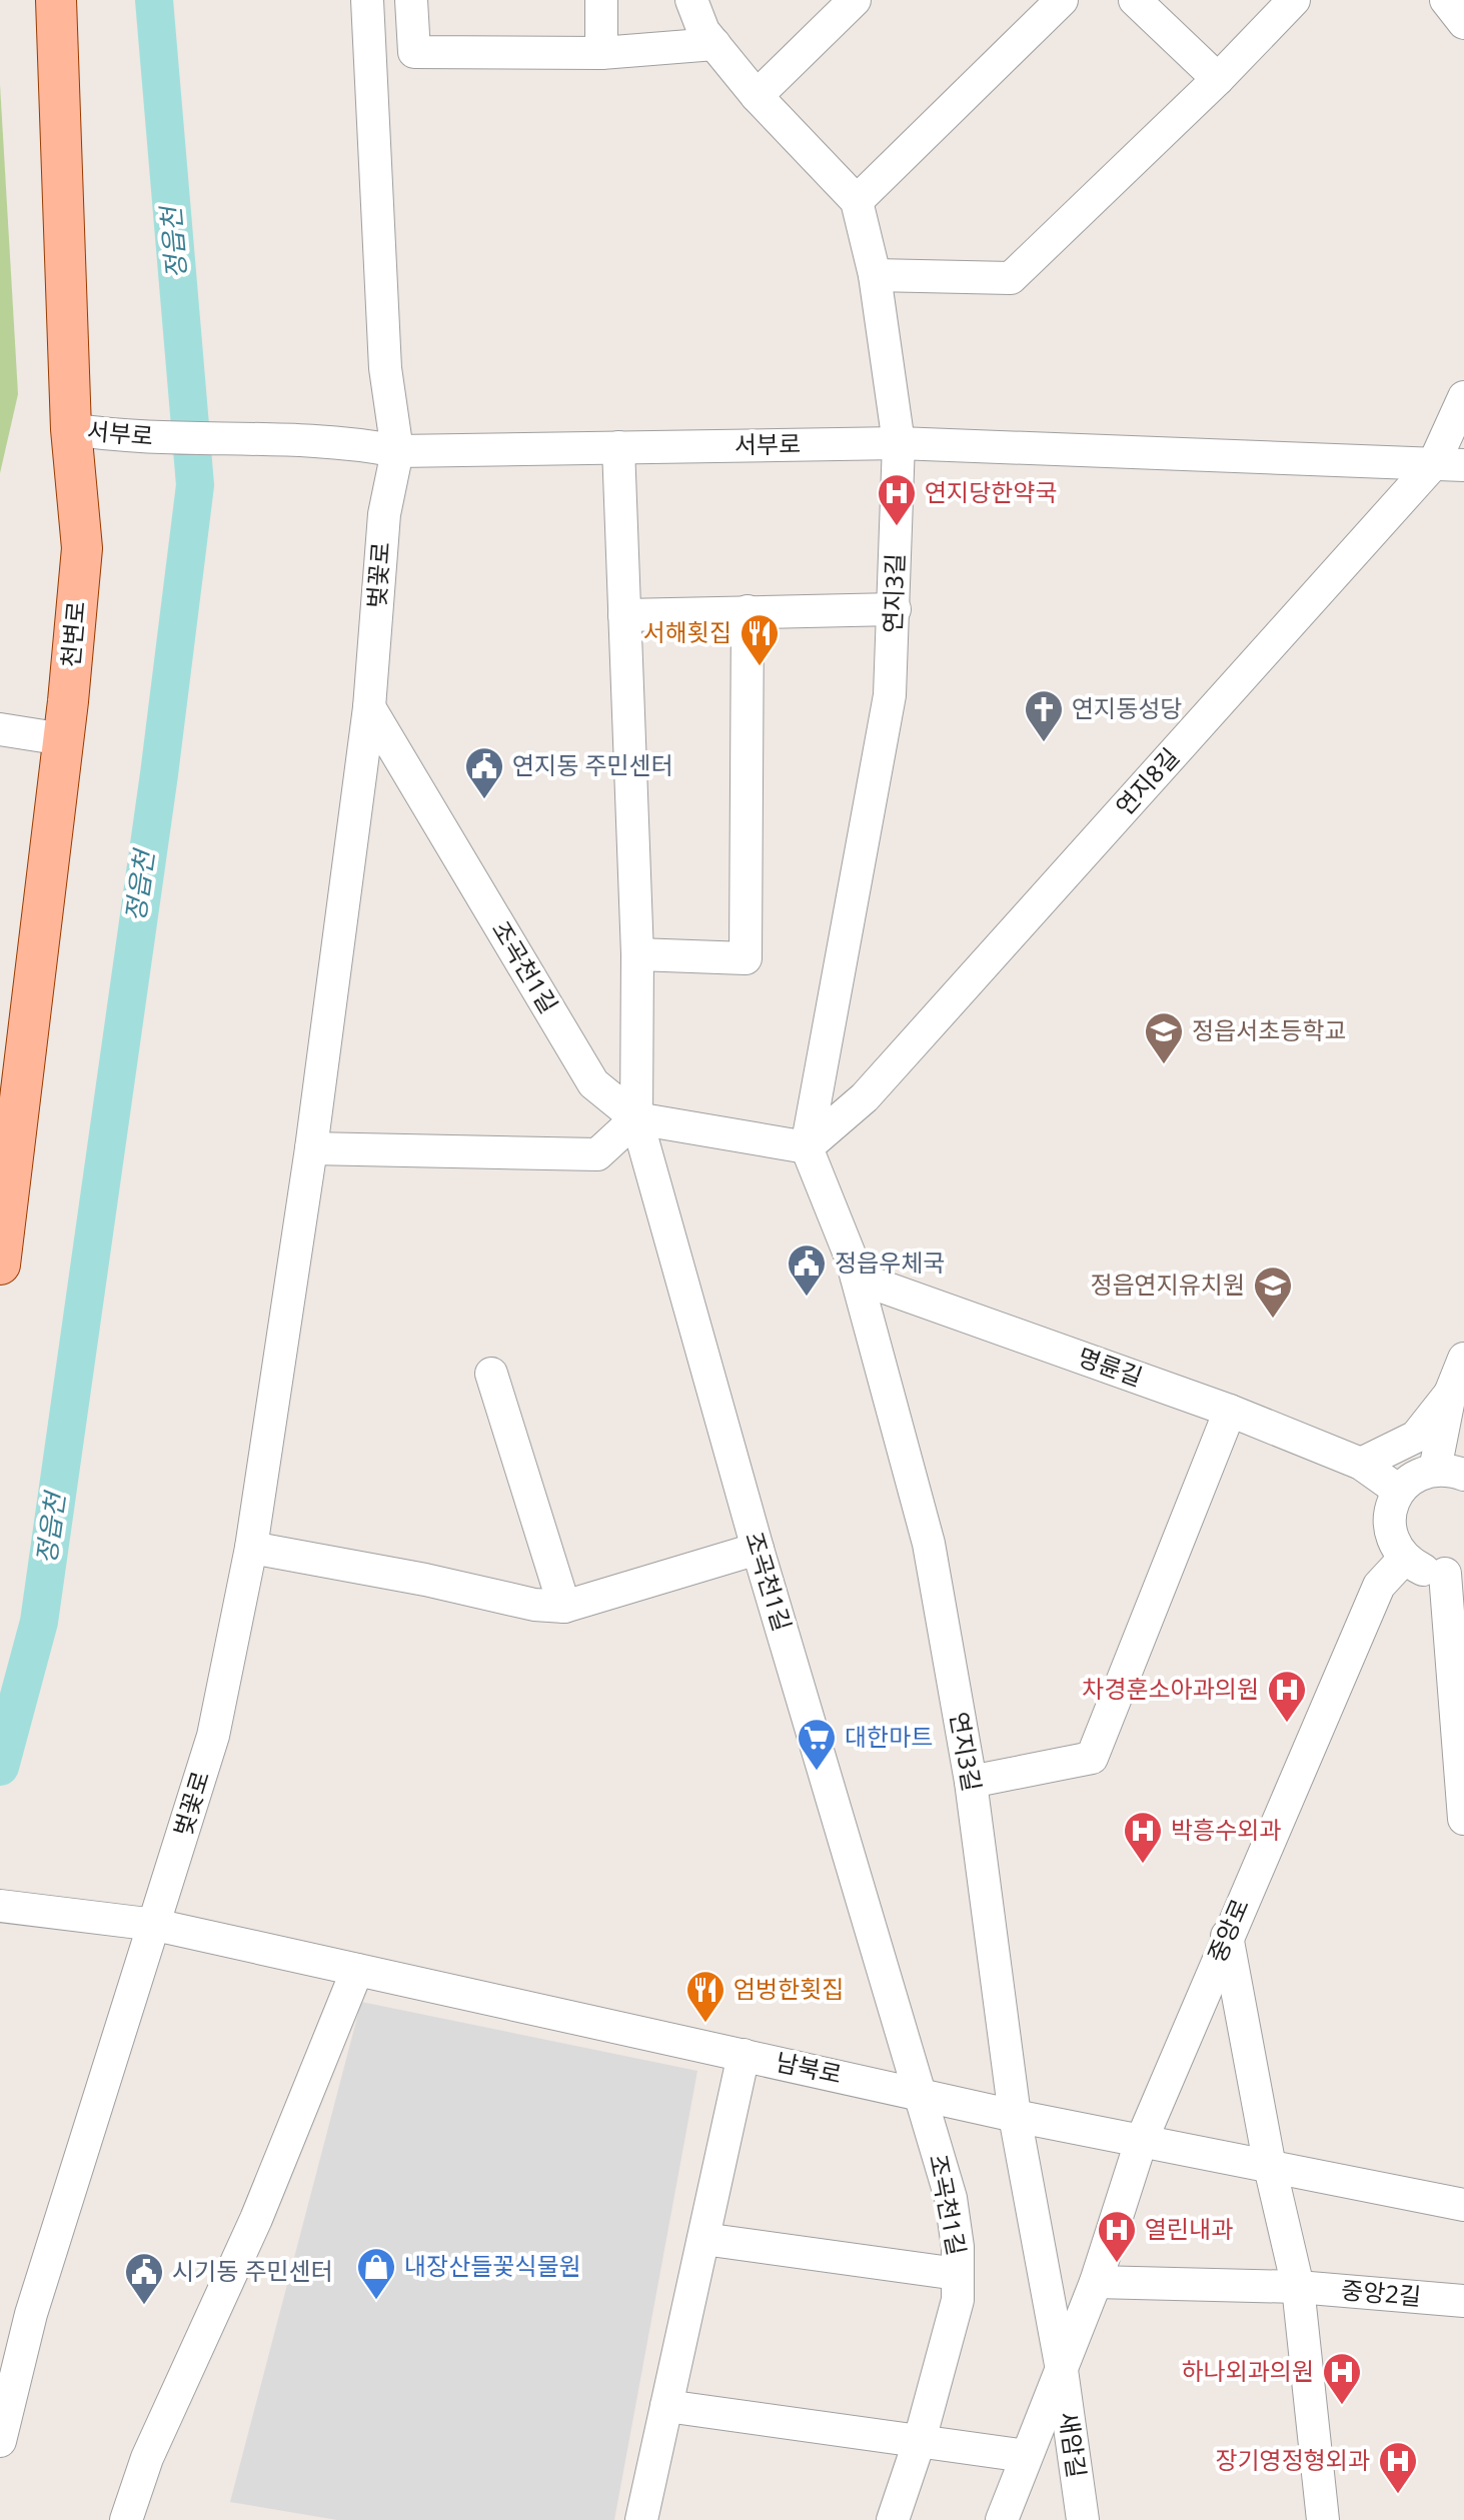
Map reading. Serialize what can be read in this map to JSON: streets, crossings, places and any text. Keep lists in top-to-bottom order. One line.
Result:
{"streets":{"main road":["천변로"],"street":["서부로","벚꽃로","연지3길","연지8길","조곡천1길","명륜길","중앙로","남북로","중앙2길","새암길"]},"crossings":[["서부로","벚꽃로"],["서부로","연지3길"],["서부로","천변로"],["서부로","연지8길"],["벚꽃로","조곡천1길"],["벚꽃로","남북로"],["연지3길","연지8길"],["연지3길","명륜길"],["연지3길","중앙로"],["연지3길","남북로"],["연지3길","새암길"],["조곡천1길","남북로"],["중앙로","남북로"],["중앙로","새암길"]],"water":["정읍천"],"places":{"hospital":["연지당한약국","차경훈소아과의원","박흥수외과","열린내과","하나외과의원","장기영정형외과"],"restaurant":["서해횟집","엄벙한횟집"],"church":["연지동성당"],"public building":["연지동 주민센터","정읍우체국","시기동 주민센터"],"school or university":["정읍서초등학교","정읍연지유치원"],"supermarket":["대한마트"],"shop":["내장산들꽃식물원"]}}
